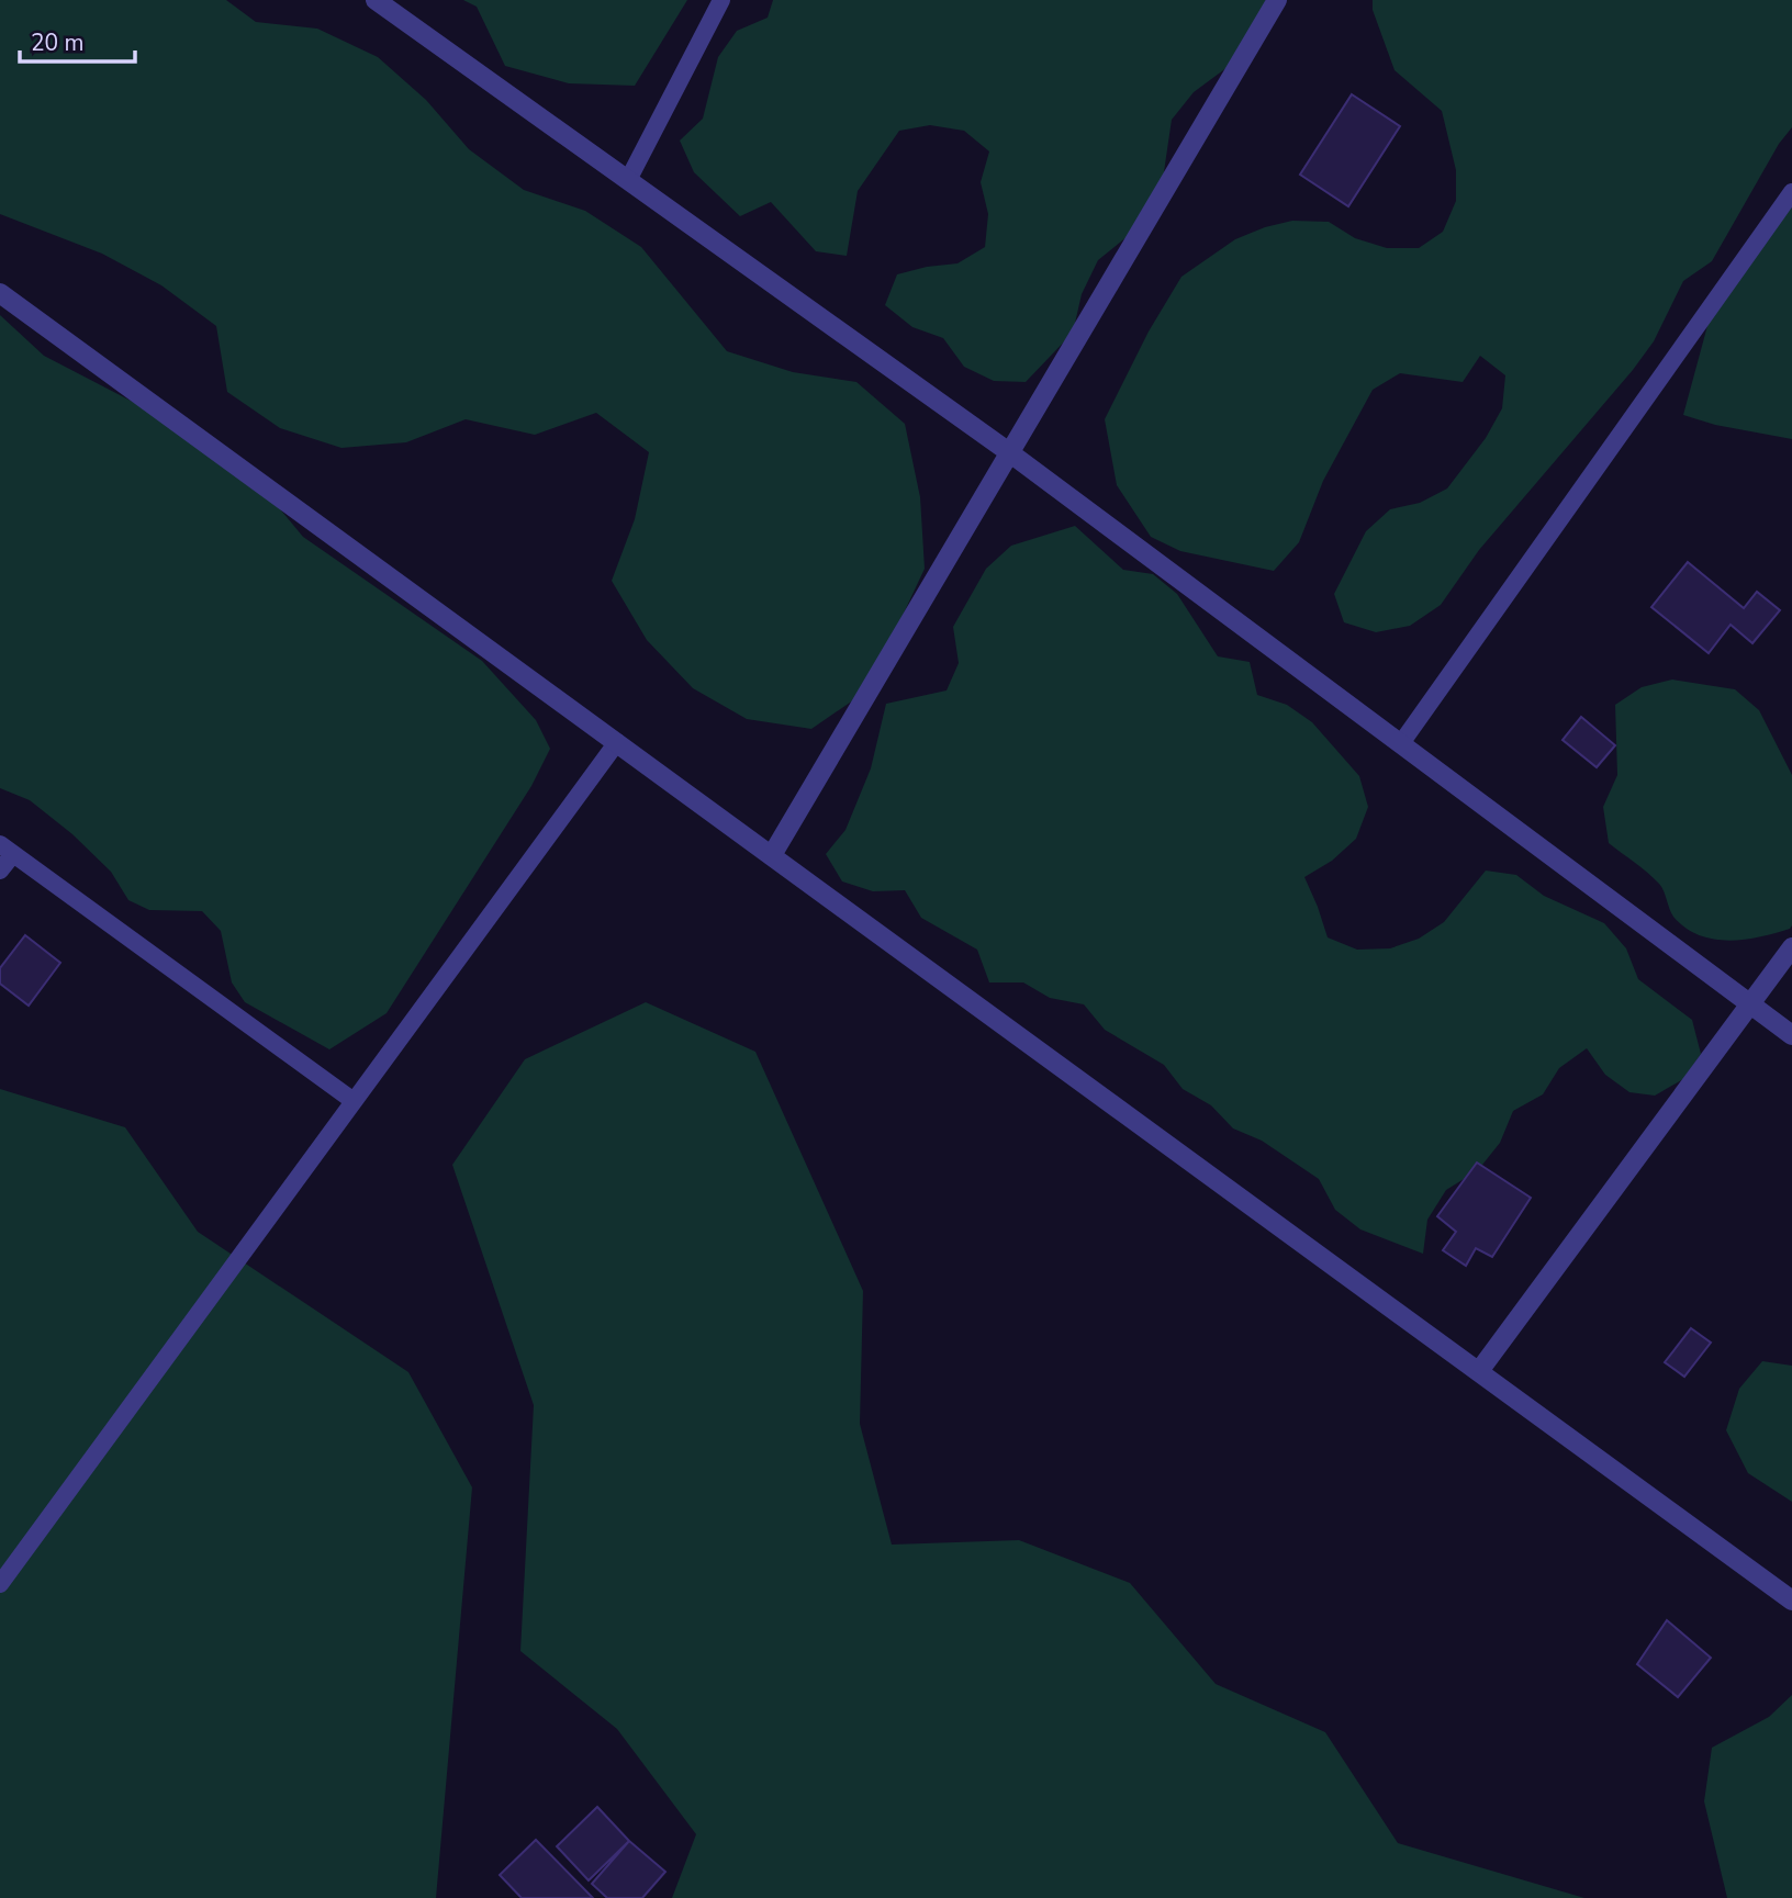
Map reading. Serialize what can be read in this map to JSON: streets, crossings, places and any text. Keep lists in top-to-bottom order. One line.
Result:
{"scale_bar":"20 m"}
